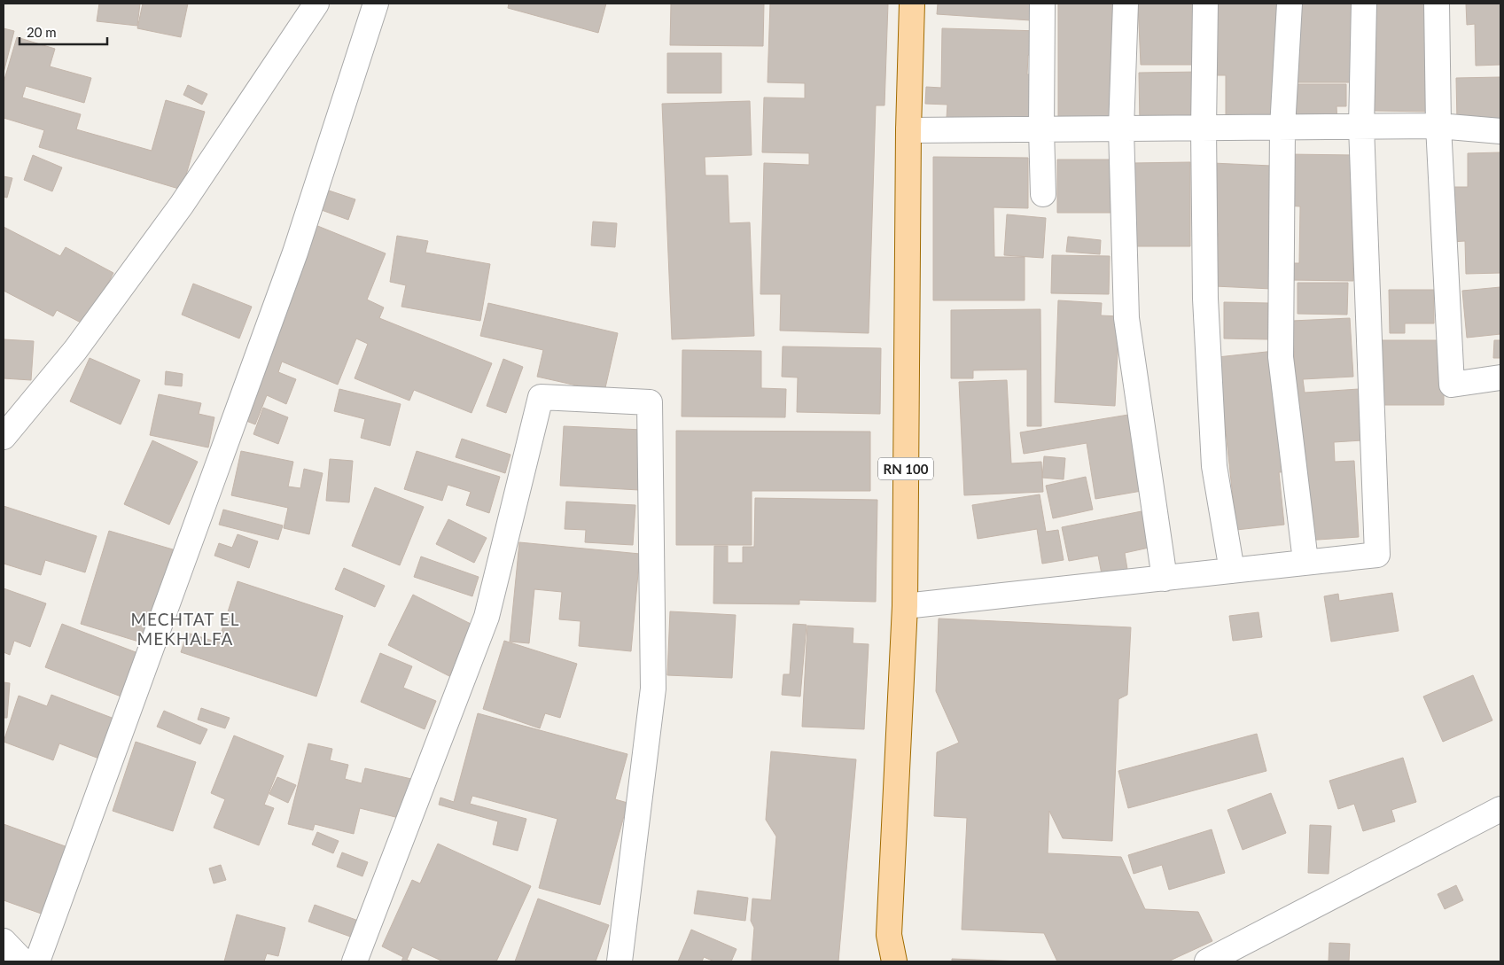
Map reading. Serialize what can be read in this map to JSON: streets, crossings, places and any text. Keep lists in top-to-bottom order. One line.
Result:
{"streets":{"main road":["RN 100"]},"districts":["MECHTAT EL MEKHALFA"],"scale_bar":"20 m"}
